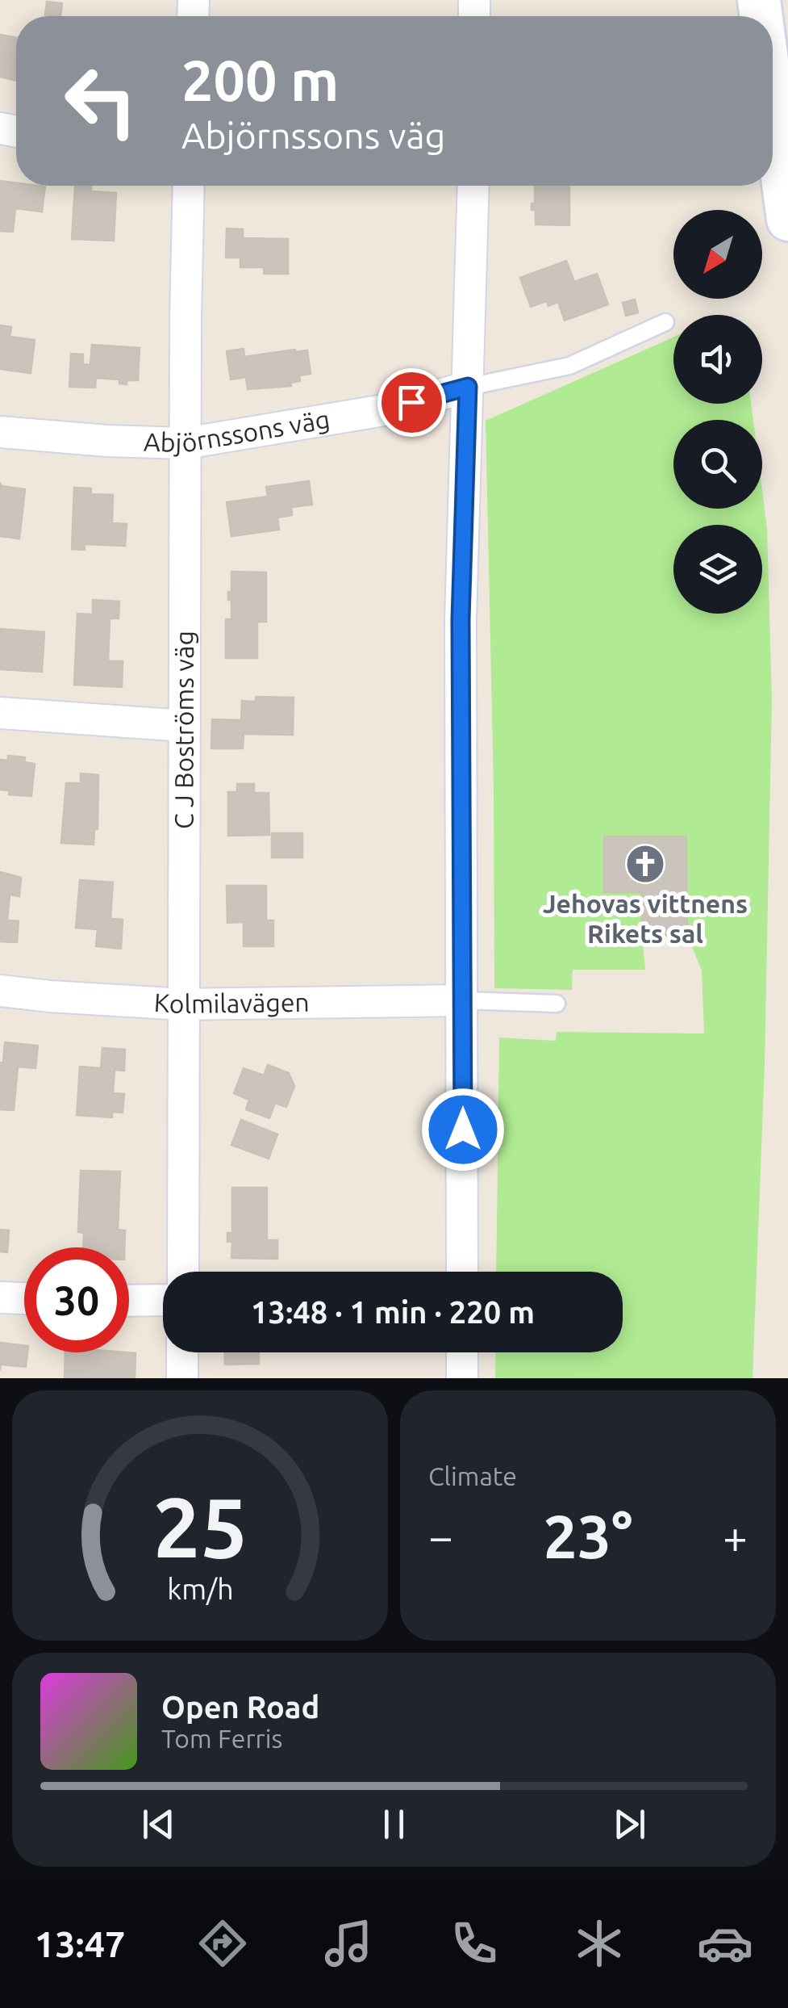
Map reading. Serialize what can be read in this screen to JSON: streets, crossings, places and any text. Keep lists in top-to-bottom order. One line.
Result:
{"streets":{"street":["Abjörnssons väg","C J Boströms väg","Kolmilavägen"]},"crossings":[["Abjörnssons väg","C J Boströms väg"],["C J Boströms väg","Kolmilavägen"]],"places":{"church":["Jehovas vittnens Rikets sal"]},"north":"bottom left","page":{"turn":["200 m","Abjörnssons väg"],"limit":"30","trip":"13:48 · 1 min · 220 m","tile":"Climate","heat":["−","23°","+"],"song":["Open Road","Tom Ferris"],"tabs":"13:47","gauge":["25","km/h"]}}
